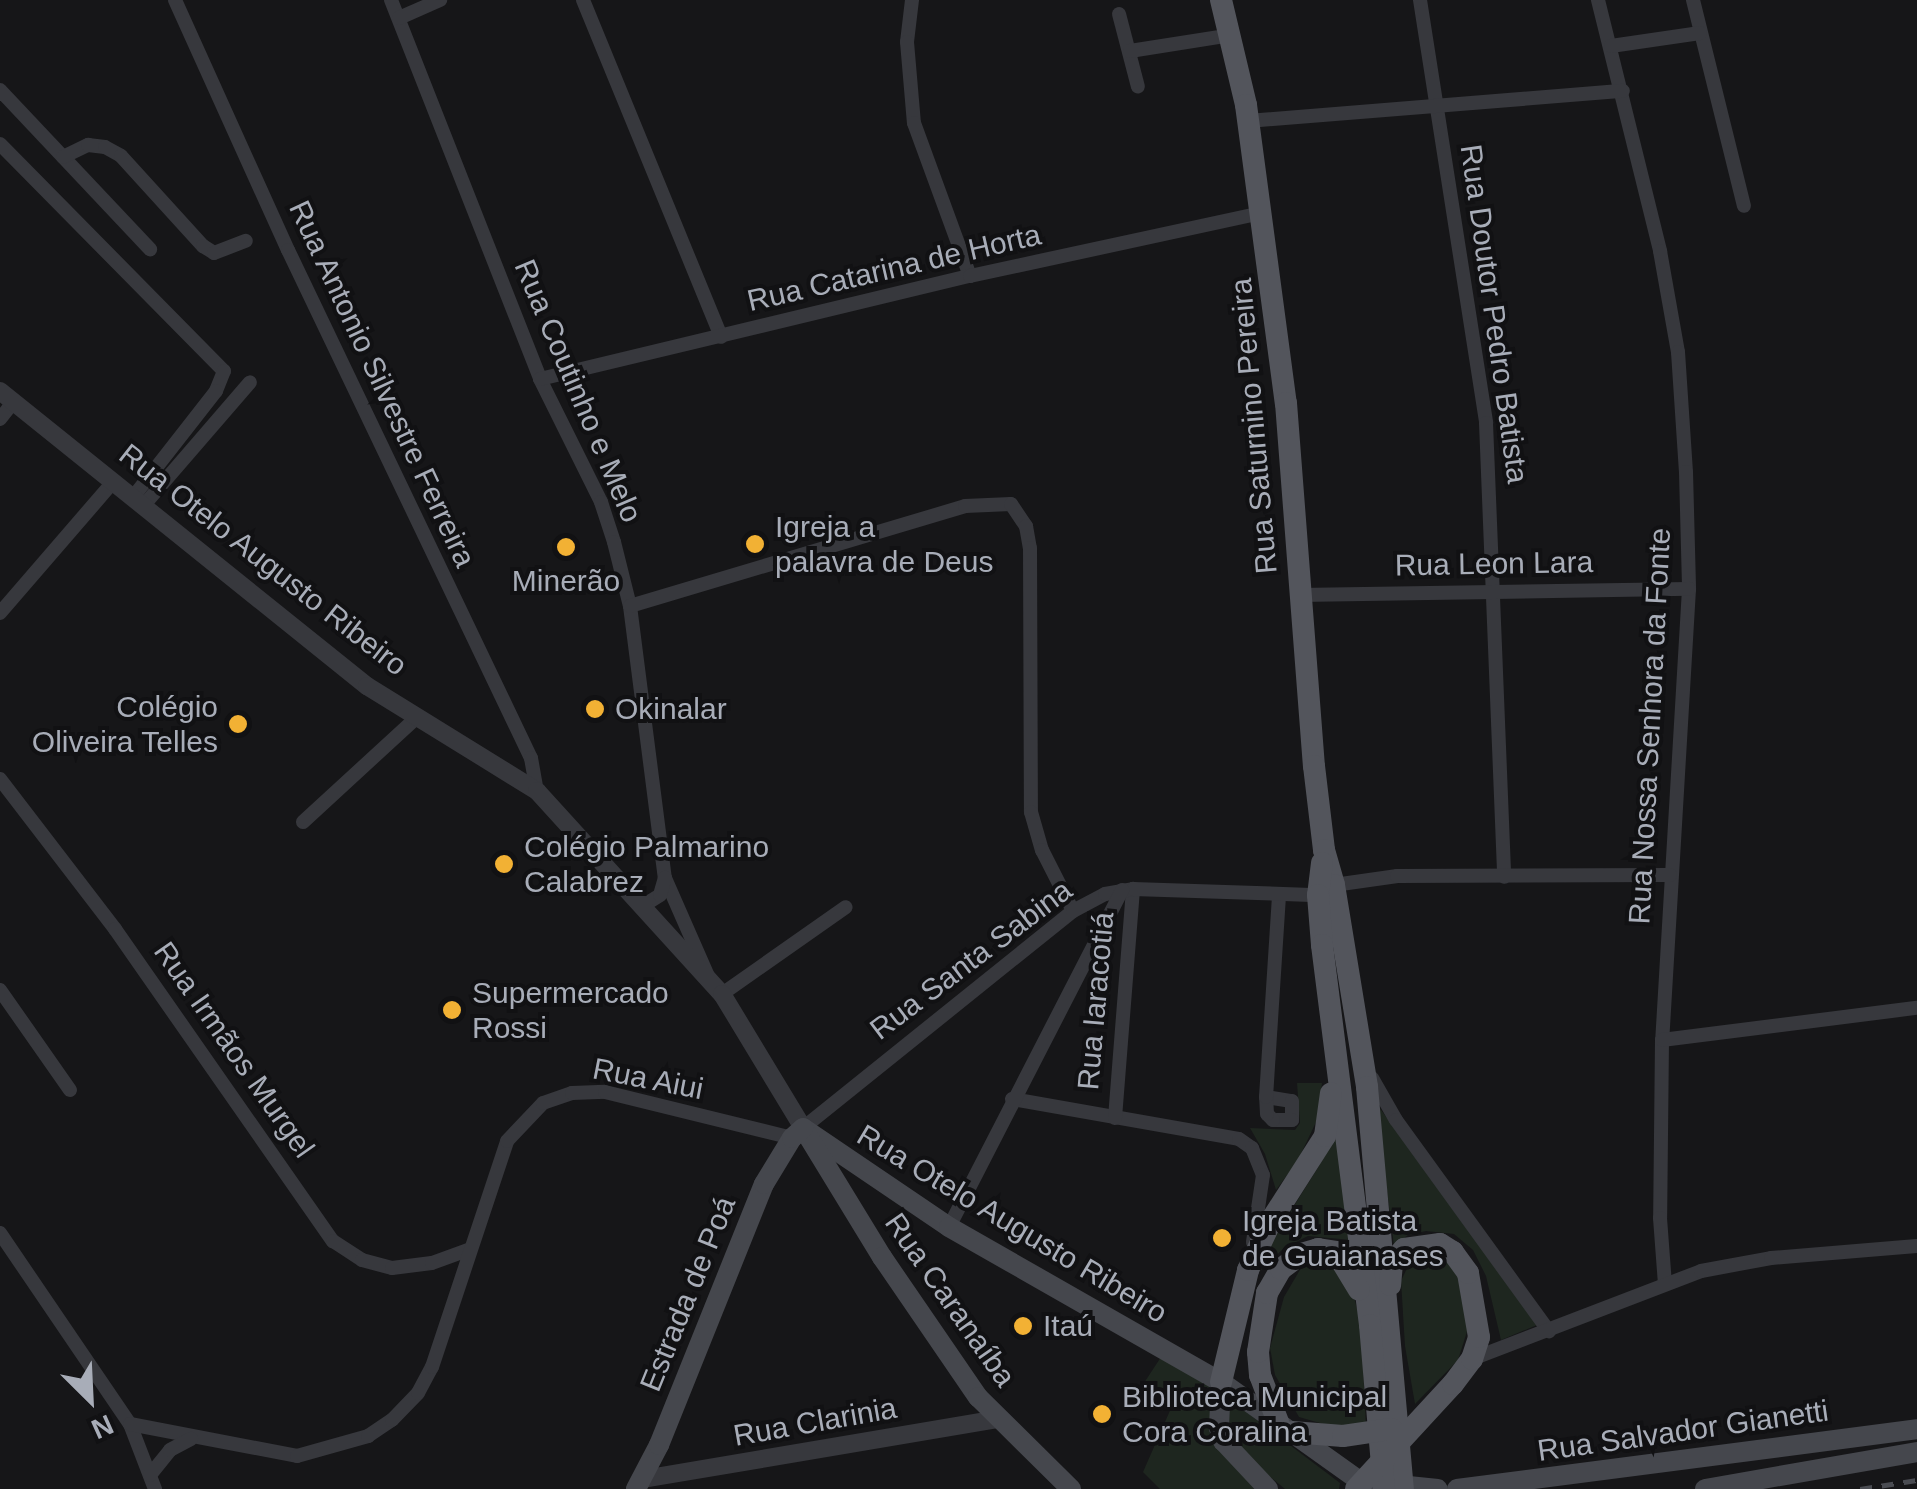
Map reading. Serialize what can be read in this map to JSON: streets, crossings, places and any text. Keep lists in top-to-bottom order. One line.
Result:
{"streets":{"main road":["Rua Saturnino Pereira","Rua Otelo Augusto Ribeiro","Estrada de Poá","Rua Caranaíba","Rua Salvador Gianetti"],"street":["Rua Catarina de Horta","Rua Doutor Pedro Batista","Rua Antonio Silvestre Ferreira","Rua Coutinho e Melo","Rua Leon Lara","Rua Nossa Senhora da Fonte","Rua Santa Sabina","Rua Iaracotiá","Rua Irmãos Murgel","Rua Aiui","Rua Clarinia"]},"crossings":[["Rua Catarina de Horta","Rua Coutinho e Melo"],["Rua Catarina de Horta","Rua Saturnino Pereira"],["Rua Doutor Pedro Batista","Rua Leon Lara"],["Rua Doutor Pedro Batista","Rua Santa Sabina"],["Rua Antonio Silvestre Ferreira","Rua Otelo Augusto Ribeiro"],["Rua Coutinho e Melo","Rua Otelo Augusto Ribeiro"],["Rua Saturnino Pereira","Rua Leon Lara"],["Rua Saturnino Pereira","Rua Santa Sabina"],["Rua Otelo Augusto Ribeiro","Rua Santa Sabina"],["Rua Otelo Augusto Ribeiro","Rua Aiui"],["Rua Otelo Augusto Ribeiro","Estrada de Poá"],["Rua Otelo Augusto Ribeiro","Rua Caranaíba"],["Rua Leon Lara","Rua Nossa Senhora da Fonte"],["Rua Nossa Senhora da Fonte","Rua Santa Sabina"],["Rua Santa Sabina","Rua Iaracotiá"],["Rua Santa Sabina","Rua Aiui"],["Rua Santa Sabina","Estrada de Poá"],["Rua Santa Sabina","Rua Caranaíba"],["Rua Irmãos Murgel","Rua Aiui"],["Rua Aiui","Estrada de Poá"],["Rua Aiui","Rua Caranaíba"],["Estrada de Poá","Rua Caranaíba"],["Estrada de Poá","Rua Clarinia"],["Rua Caranaíba","Rua Clarinia"]],"places":["Igreja a palavra de Deus","Minerão","Okinalar","Colégio Oliveira Telles","Colégio Palmarino Calabrez","Supermercado Rossi","Igreja Batista de Guaianases","Itaú","Biblioteca Municipal Cora Coralina"],"north":"bottom right"}
